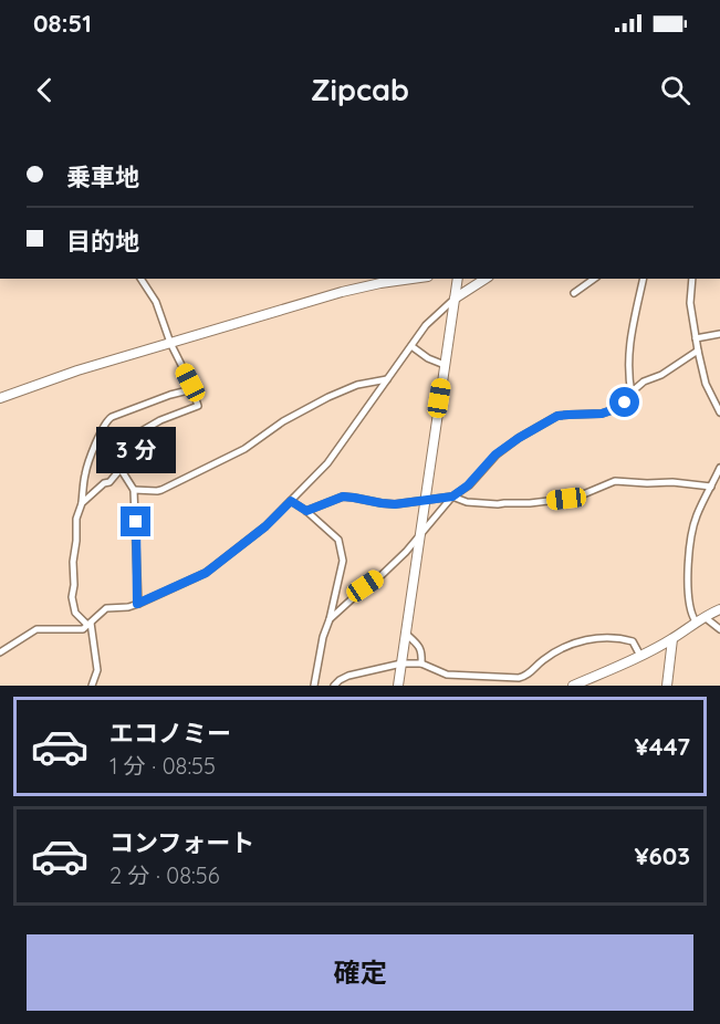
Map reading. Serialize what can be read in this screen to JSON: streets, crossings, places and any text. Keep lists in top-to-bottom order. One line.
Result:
{"page":{"status":"08:51","header":"Zipcab","banner":["乗車地","目的地"],"bubble":"3 分","list":[{"name":"エコノミー","note":"1 分 · 08:55","value":"¥447"},{"name":"コンフォート","note":"2 分 · 08:56","value":"¥603"}],"buttons":"確定"}}
